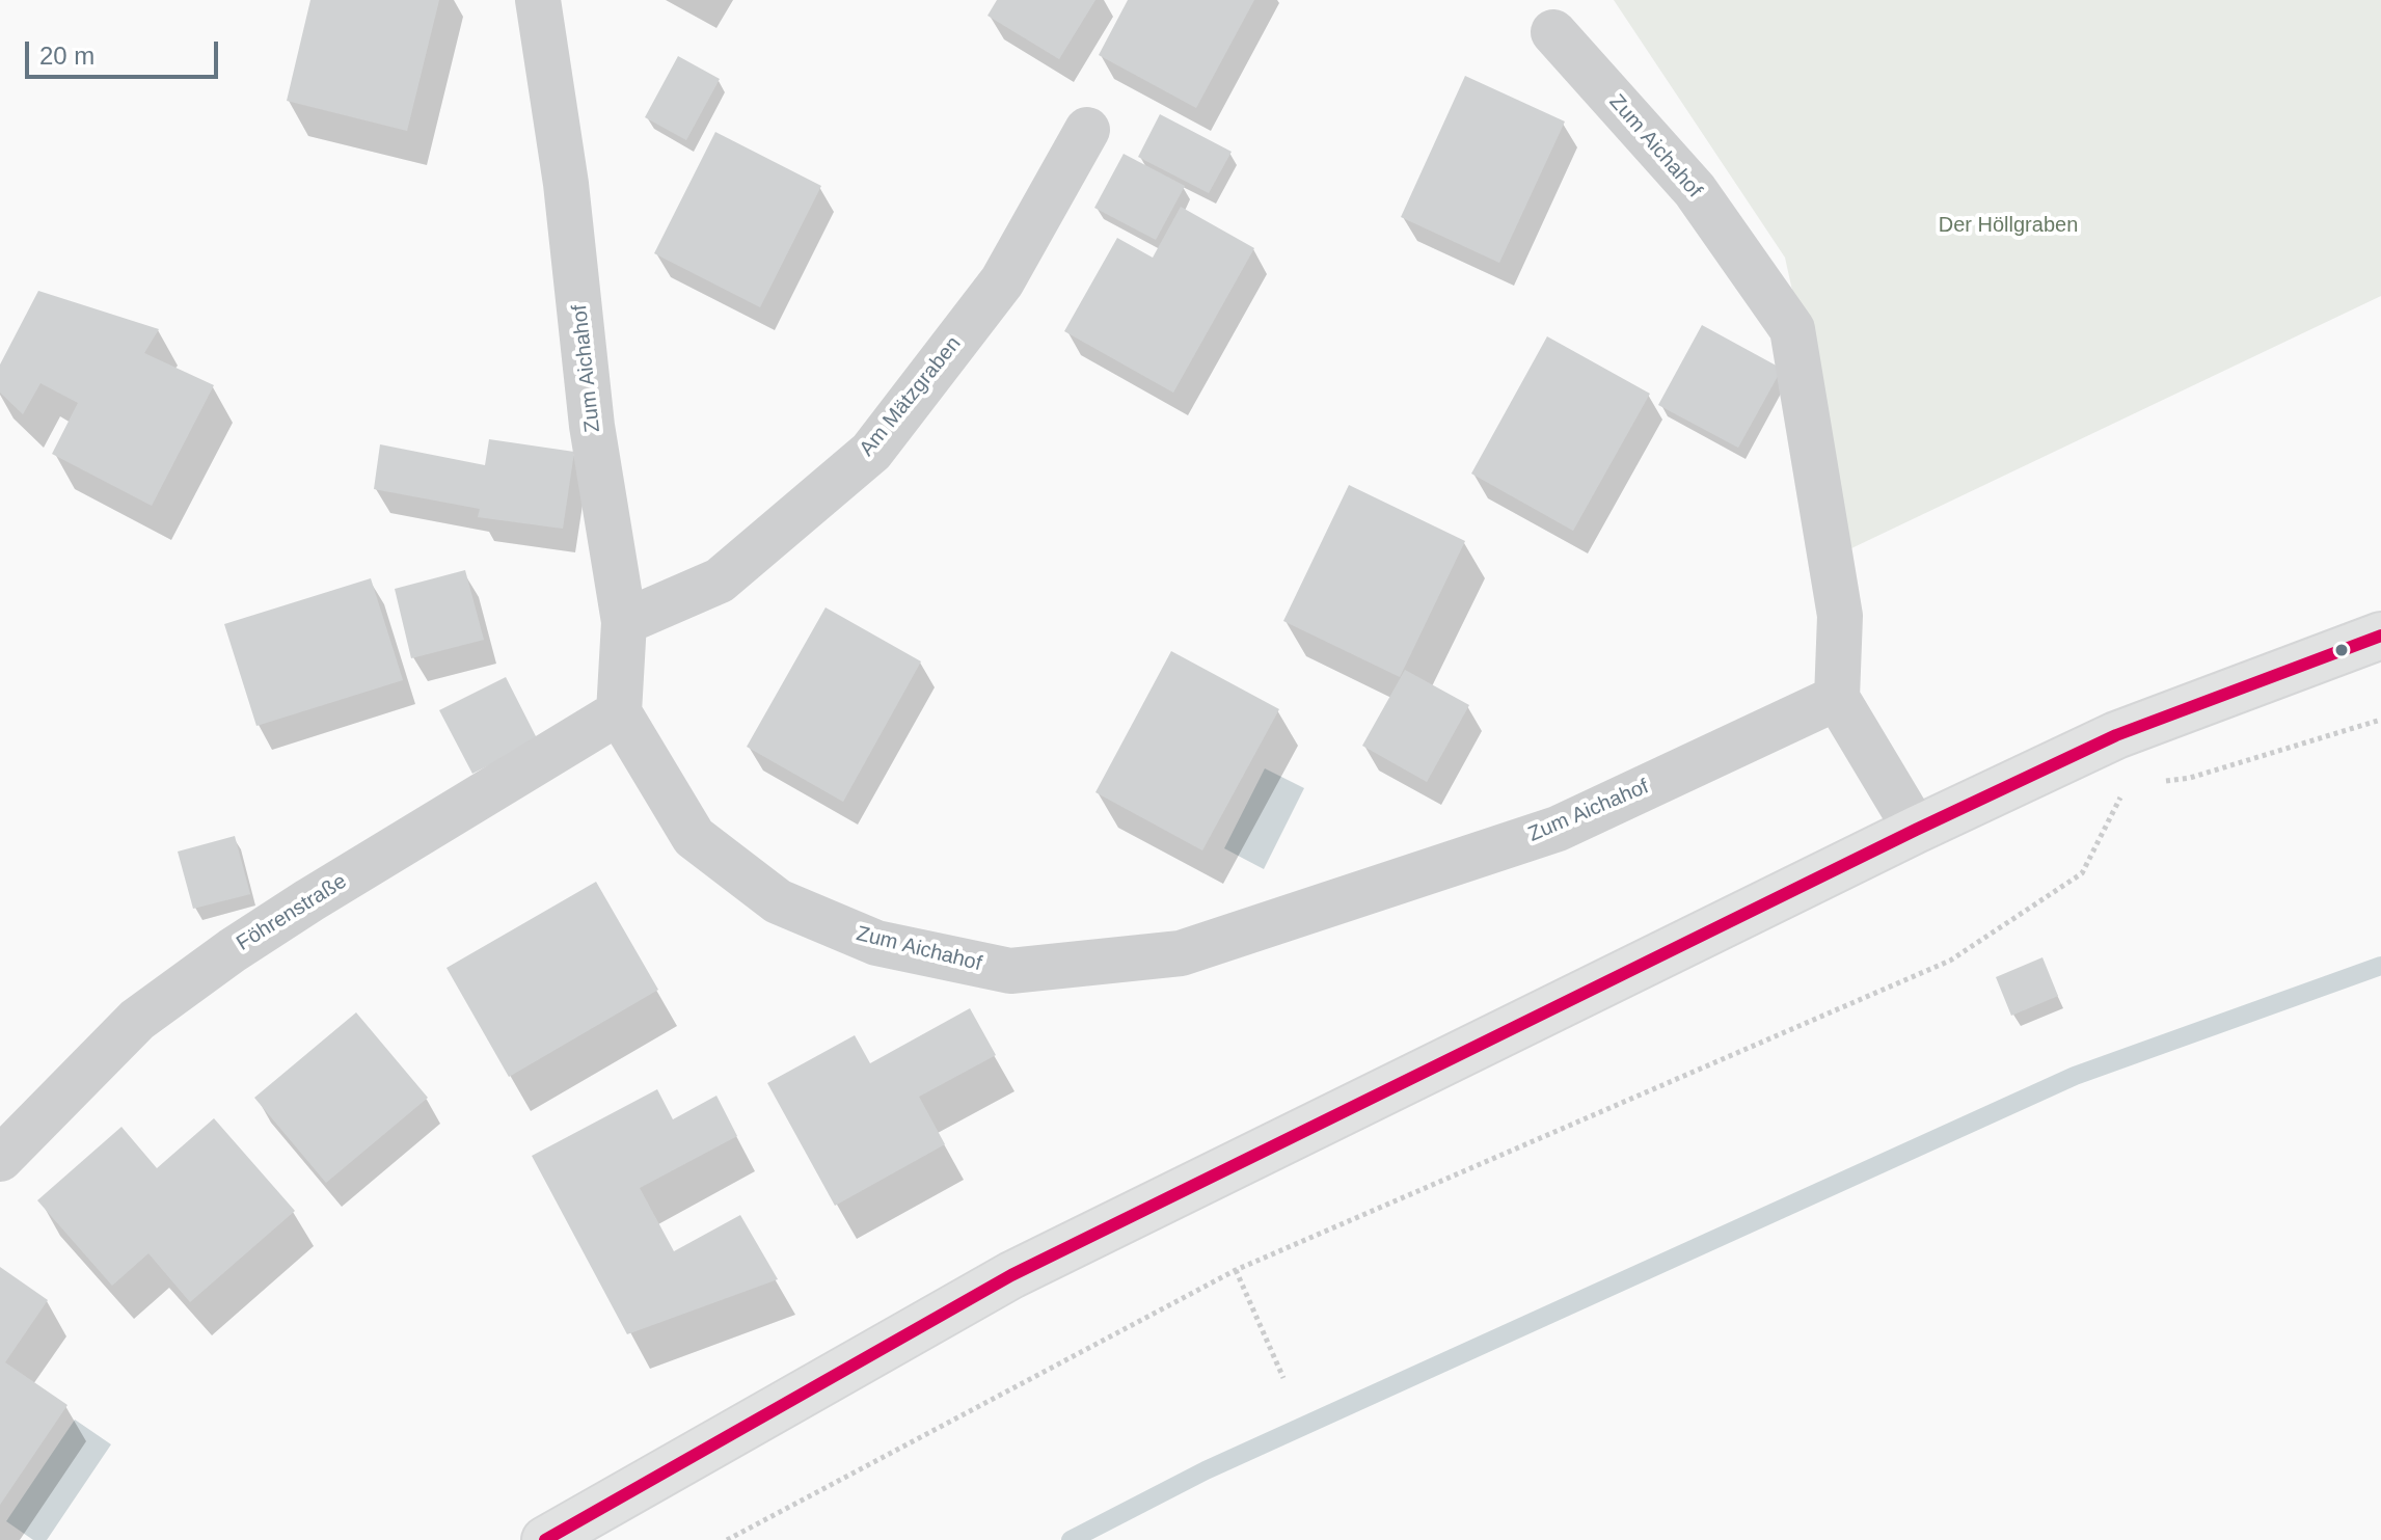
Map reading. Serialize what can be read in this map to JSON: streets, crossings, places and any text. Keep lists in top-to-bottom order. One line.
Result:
{"streets":{"street":["Zum Aichahof","Am Mätzgraben","Föhrenstraße"]},"crossings":[["Zum Aichahof","Am Mätzgraben"],["Zum Aichahof","Föhrenstraße"]],"parks":["Der Höllgraben"],"scale_bar":"20 m"}
